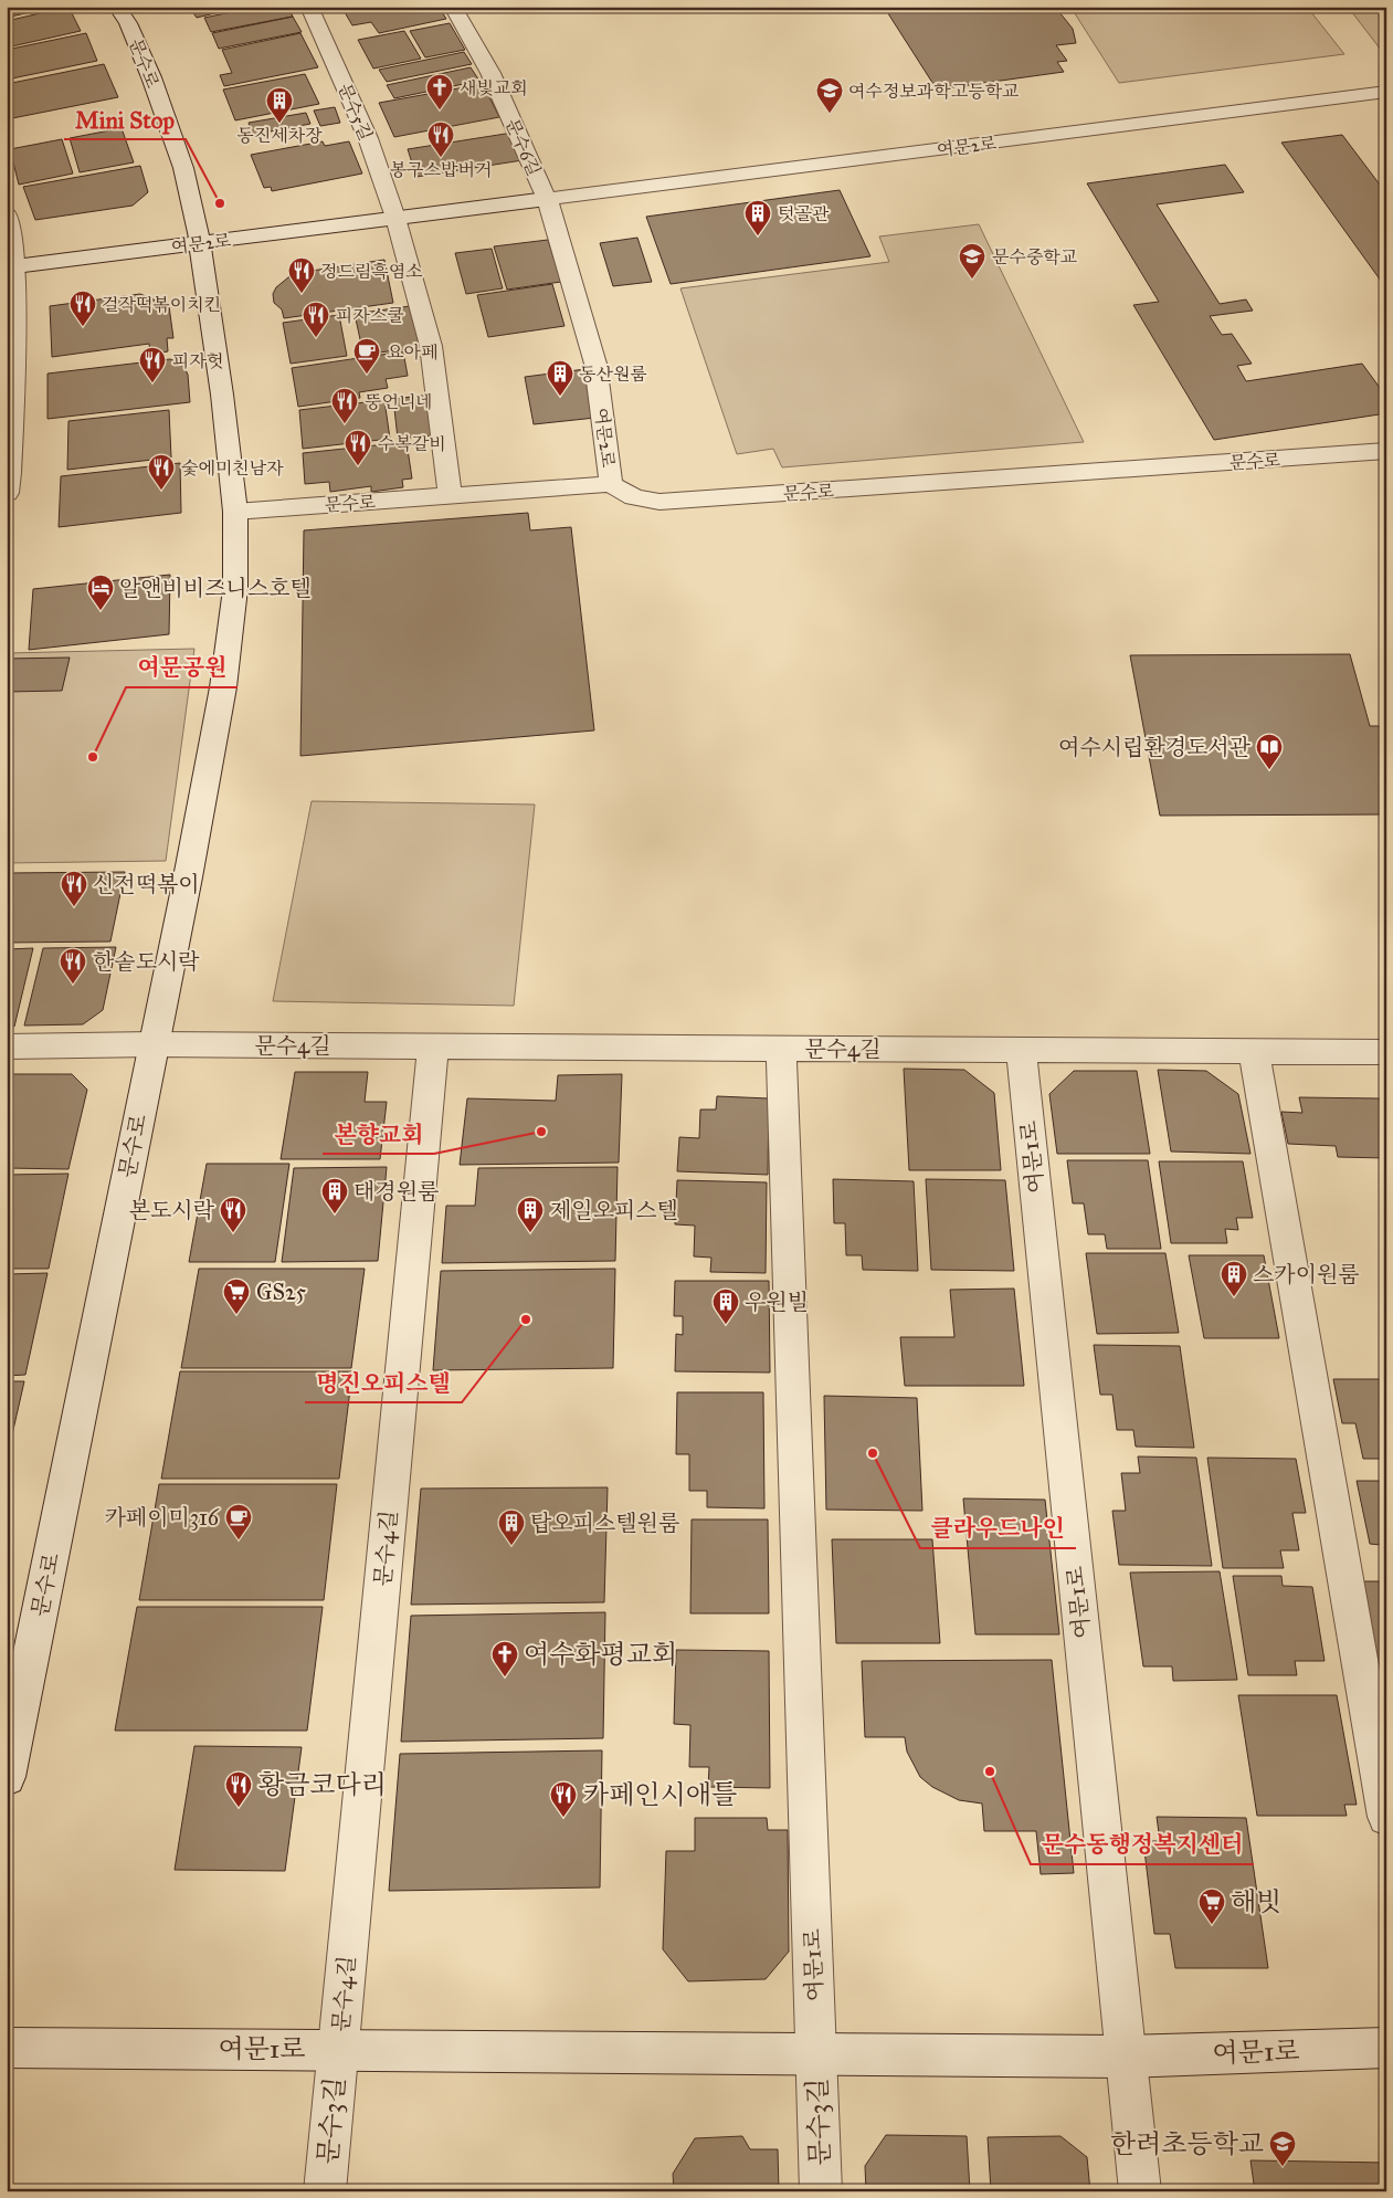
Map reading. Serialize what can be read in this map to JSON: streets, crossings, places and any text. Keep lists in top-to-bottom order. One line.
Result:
{"streets":{"street":["문수로","문수5길","여문2로","문수6길","문수4길","여문1로","문수3길"]},"crossings":[["문수로","여문2로"],["문수로","문수4길"],["문수5길","여문2로"],["여문2로","문수6길"],["문수4길","여문1로"],["문수4길","문수3길"],["여문1로","문수3길"]],"places":{"church":["새빛교회","여수화평교회"],"school or university":["여수정보과학고등학교","문수중학교","한려초등학교"],"building":["동진세차장","텃골관","동산원룸","태경원룸","제일오피스텔","스카이원룸","우원빌","탑오피스텔원룸"],"restaurant":["봉구스밥버거","정드림흑염소","걸작떡볶이치킨","피자스쿨","피자헛","뚱언니네","수복갈비","숯에미친남자","신전떡볶이","한솥도시락","본도시락","황금코다리","카페인시애틀"],"other":["Mini Stop","여문공원","본향교회","명진오피스텔","클라우드나인","문수동행정복지센터"],"cafe":["요아페","카페이미316"],"hotel":["알앤비비즈니스호텔"],"library":["여수시립환경도서관"],"supermarket":["GS25","해빗"]}}
